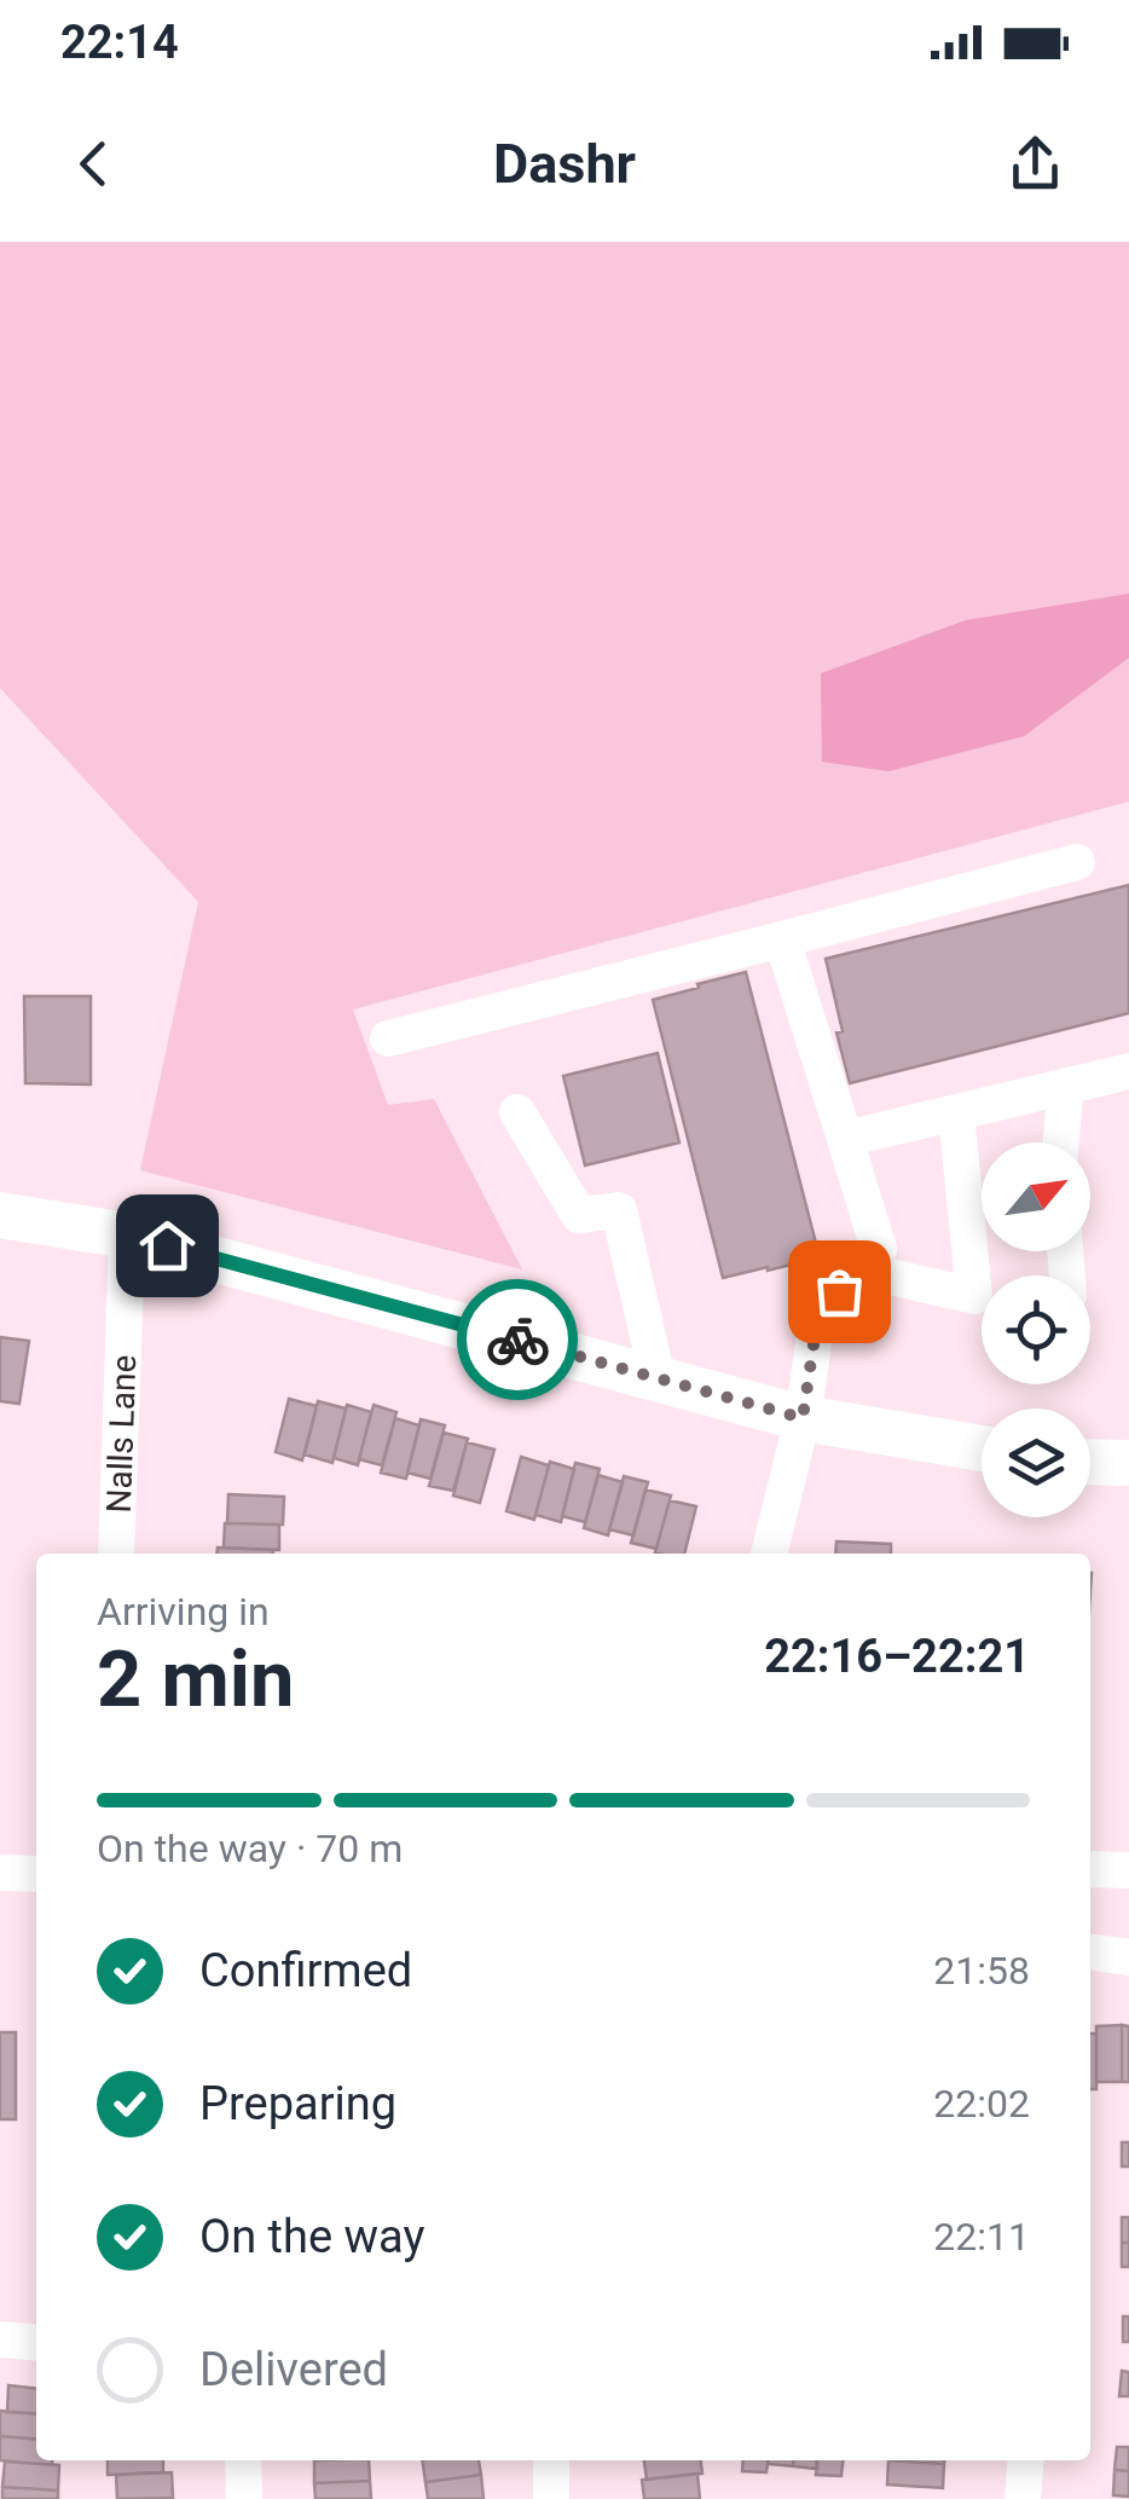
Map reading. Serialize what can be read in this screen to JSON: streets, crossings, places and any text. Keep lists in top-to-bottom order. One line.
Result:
{"streets":{"street":["Nalls Lane"]},"north":"top right","page":{"status":"22:14","header":"Dashr","heading":["2 min","Arriving in","22:16–22:21"],"bar":"On the way · 70 m","list":[["Confirmed","21:58"],["Preparing","22:02"],["On the way","22:11"],"Delivered"]}}
